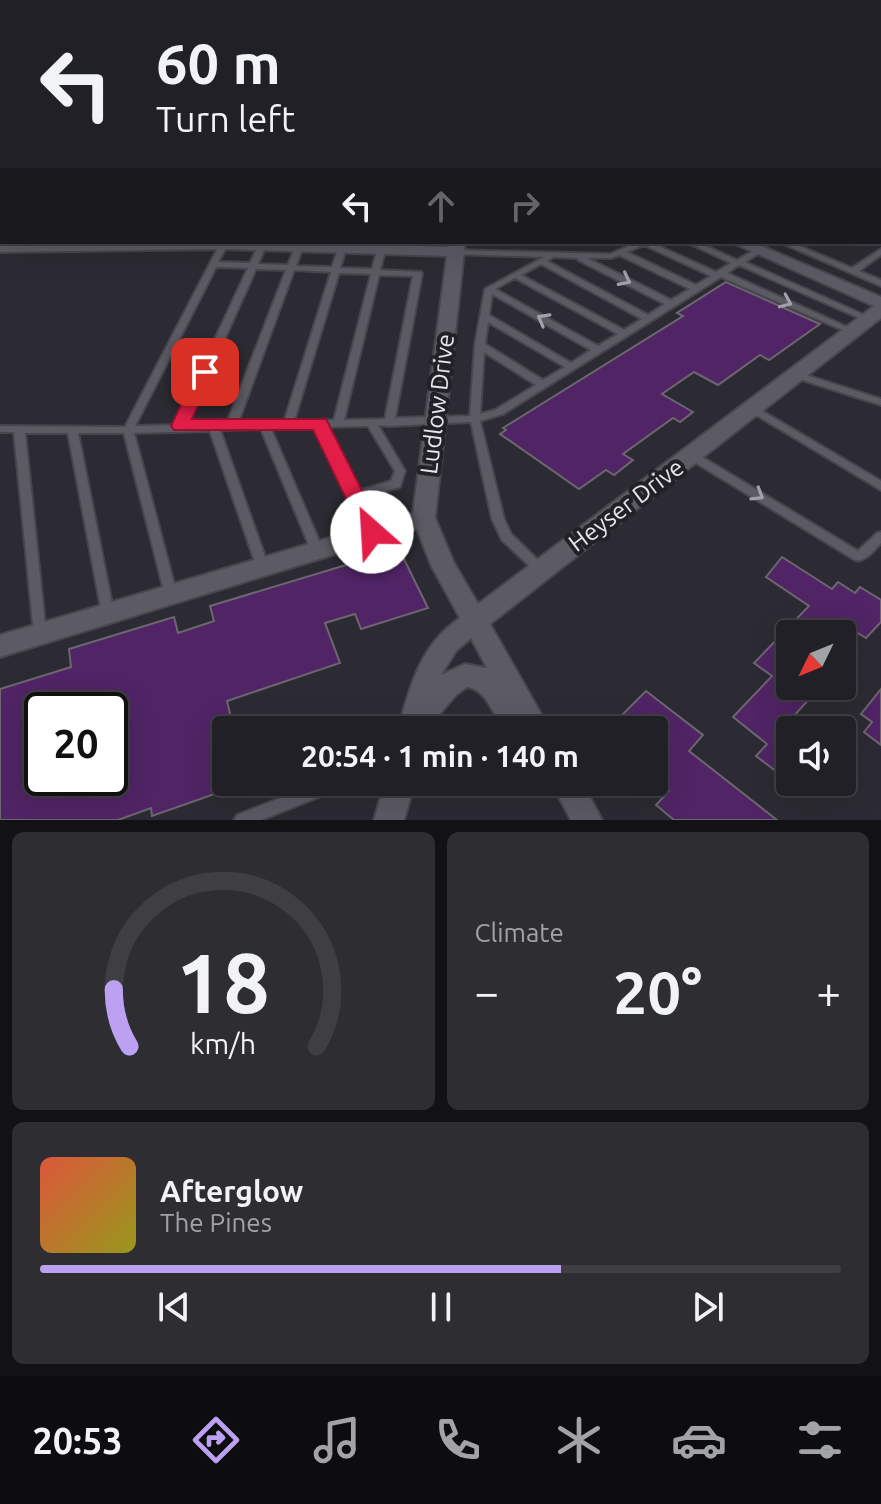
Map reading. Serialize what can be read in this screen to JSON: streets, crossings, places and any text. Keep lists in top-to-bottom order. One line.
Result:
{"streets":{"street":["Ludlow Drive","Heyser Drive"]},"crossings":[["Ludlow Drive","Heyser Drive"]],"north":"bottom left","page":{"turn":["60 m","Turn left"],"limit":"20","trip":"20:54 · 1 min · 140 m","tile":"Climate","heat":["−","20°","+"],"song":["Afterglow","The Pines"],"tabs":"20:53","gauge":["18","km/h"]}}
